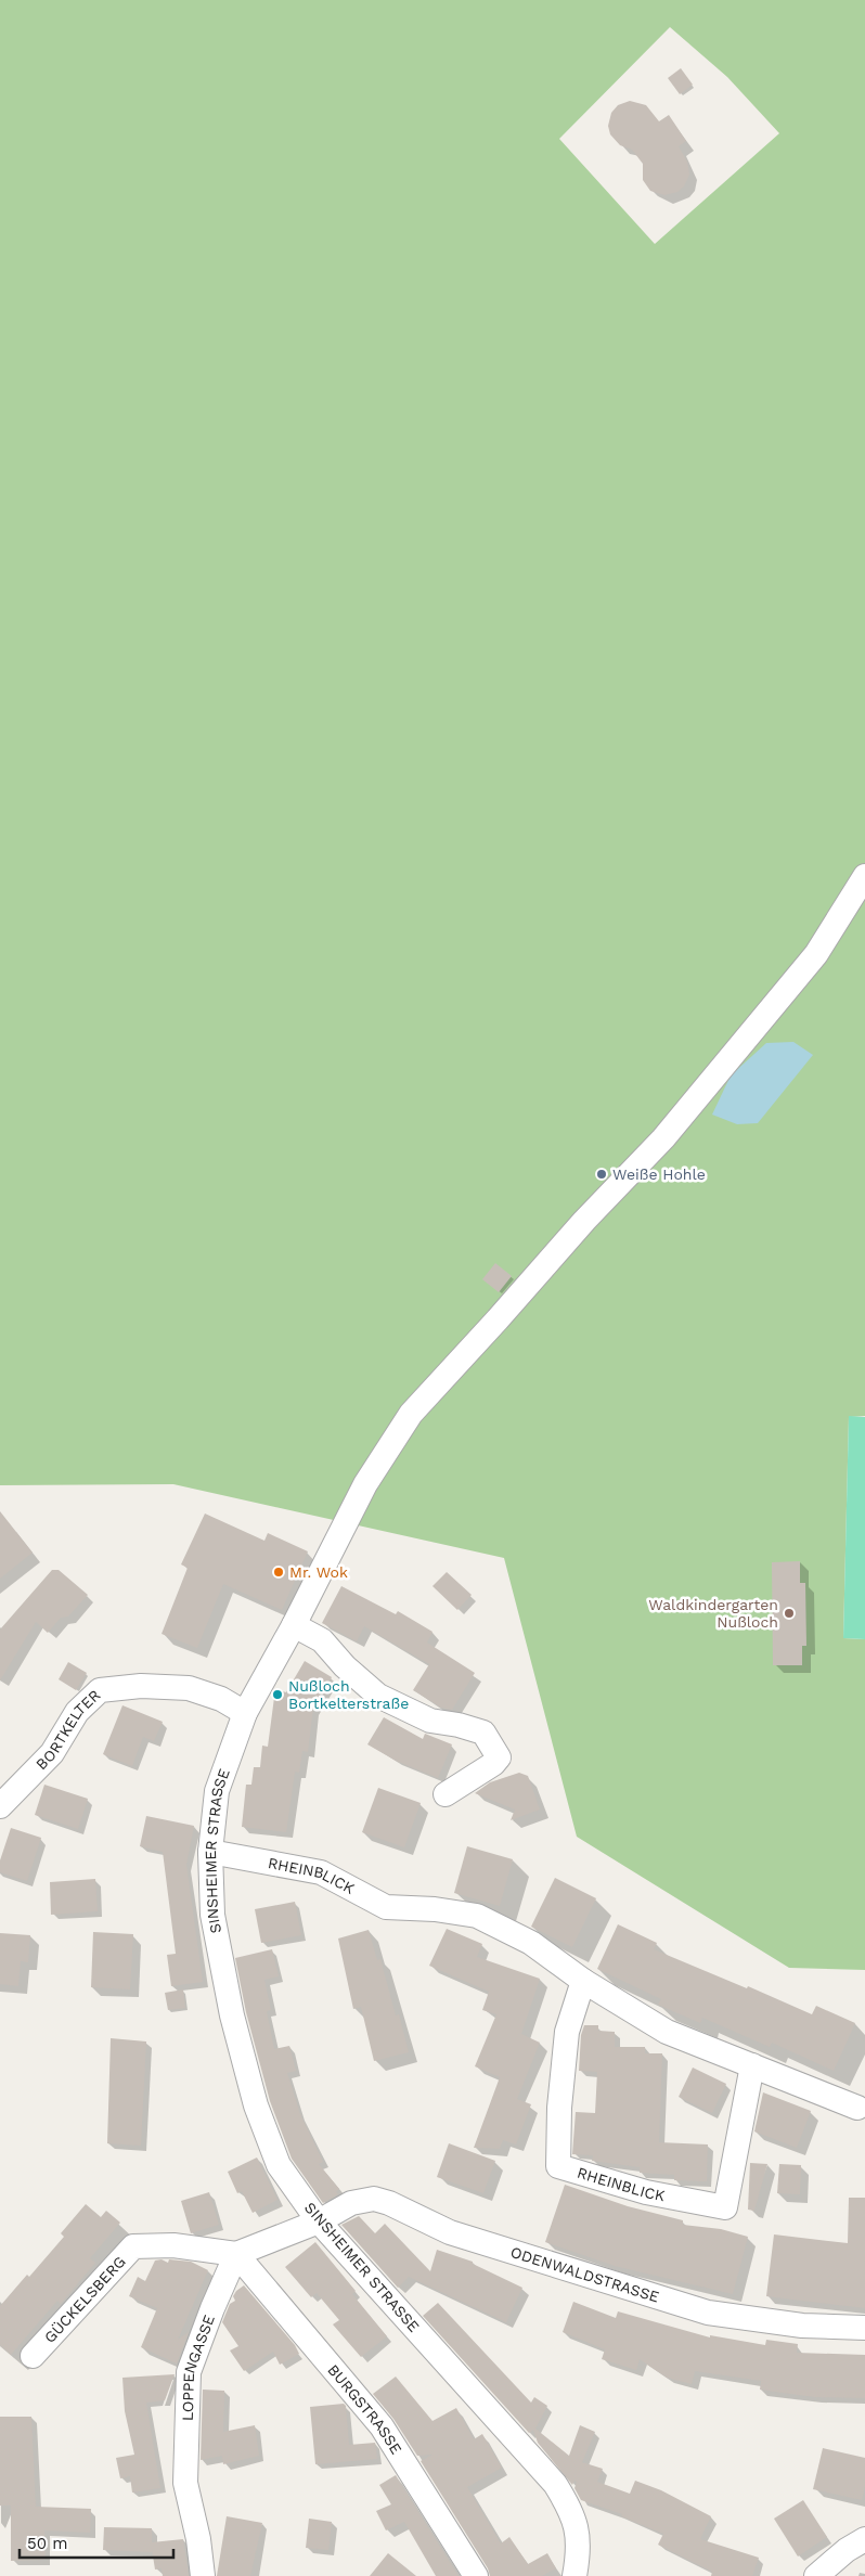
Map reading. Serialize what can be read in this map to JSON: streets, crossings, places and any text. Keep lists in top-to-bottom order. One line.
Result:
{"streets":{"street":["BORTKELTER","SINSHEIMER STRASSE","RHEINBLICK","ODENWALDSTRASSE","GÜCKELSBERG","LOPPENGASSE","BURGSTRASSE"]},"crossings":[["BORTKELTER","SINSHEIMER STRASSE"],["SINSHEIMER STRASSE","RHEINBLICK"],["SINSHEIMER STRASSE","ODENWALDSTRASSE"],["GÜCKELSBERG","LOPPENGASSE"],["GÜCKELSBERG","BURGSTRASSE"],["LOPPENGASSE","BURGSTRASSE"]],"places":["Weiße Hohle","Mr. Wok","Waldkindergarten Nußloch","Nußloch Bortkelterstraße"],"scale_bar":"50 m"}
